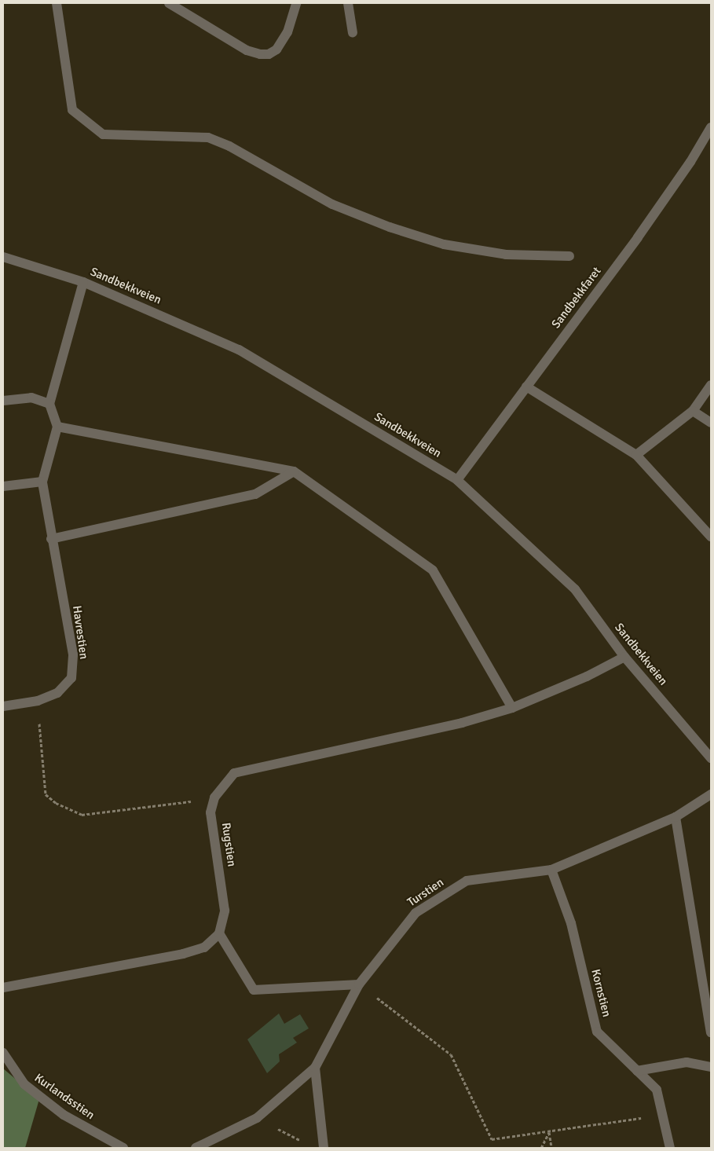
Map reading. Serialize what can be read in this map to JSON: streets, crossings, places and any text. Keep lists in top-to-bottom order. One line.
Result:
{"streets":{"street":["Sandbekkveien","Sandbekkfaret","Havrestien","Rugstien","Turstien","Kornstien","Kurlandsstien"]},"crossings":[["Sandbekkveien","Sandbekkfaret"],["Sandbekkveien","Rugstien"],["Turstien","Kornstien"]]}
